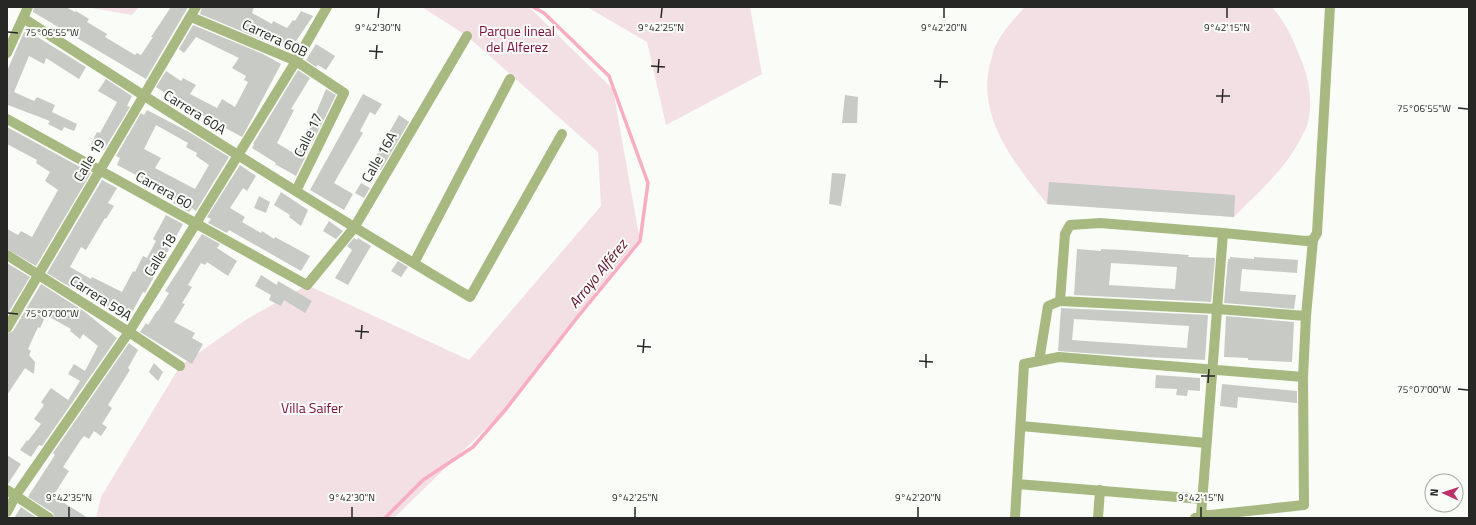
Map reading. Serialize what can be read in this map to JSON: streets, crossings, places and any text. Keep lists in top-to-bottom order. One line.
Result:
{"streets":{"street":["Carrera 60B","Carrera 60A","Calle 17","Calle 16A","Calle 19","Carrera 60","Calle 18","Carrera 59A"]},"crossings":[["Carrera 60B","Calle 17"],["Carrera 60B","Calle 19"],["Carrera 60B","Calle 18"],["Carrera 60A","Calle 17"],["Carrera 60A","Calle 16A"],["Carrera 60A","Calle 19"],["Carrera 60A","Calle 18"],["Calle 16A","Carrera 60"],["Calle 19","Carrera 60"],["Calle 19","Carrera 59A"],["Carrera 60","Calle 18"],["Calle 18","Carrera 59A"]],"water":["Arroyo Alférez"],"parks":["Parque lineal del Alferez","Villa Saifer"],"north":"left","coordinates":["9°42'30\"N","9°42'25\"N","9°42'20\"N","9°42'15\"N","75°06'55\"W","75°07'00\"W","9°42'35\"N"]}
